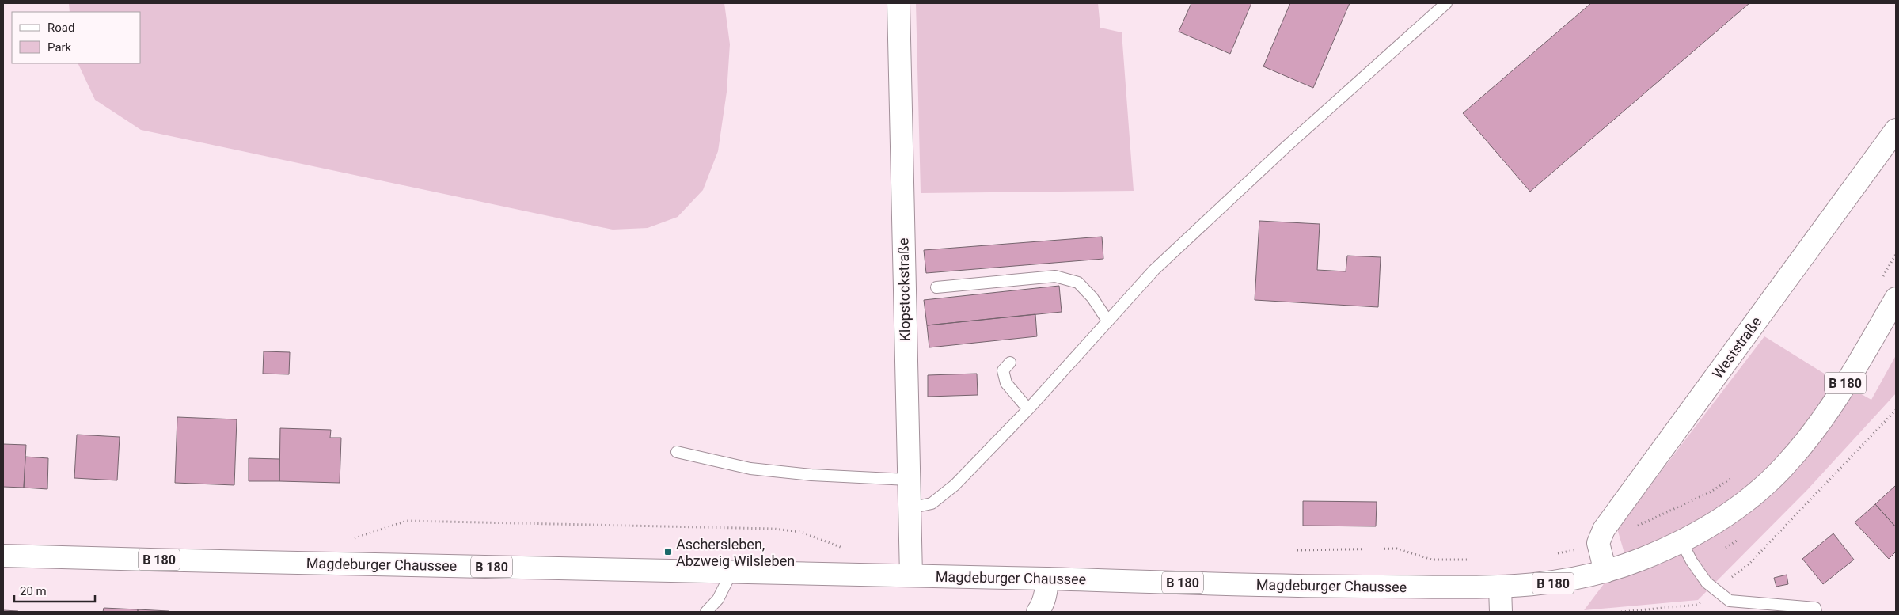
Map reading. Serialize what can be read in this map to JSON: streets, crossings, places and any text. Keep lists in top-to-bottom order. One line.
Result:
{"streets":{"main road":["Klopstockstraße","Weststraße","B 180","Magdeburger Chaussee"]},"crossings":[["Klopstockstraße","Magdeburger Chaussee"],["Weststraße","Magdeburger Chaussee"]],"places":{"transit":["Aschersleben, Abzweig Wilsleben"]},"legend":["Road","Park"],"scale_bar":"20 m"}
